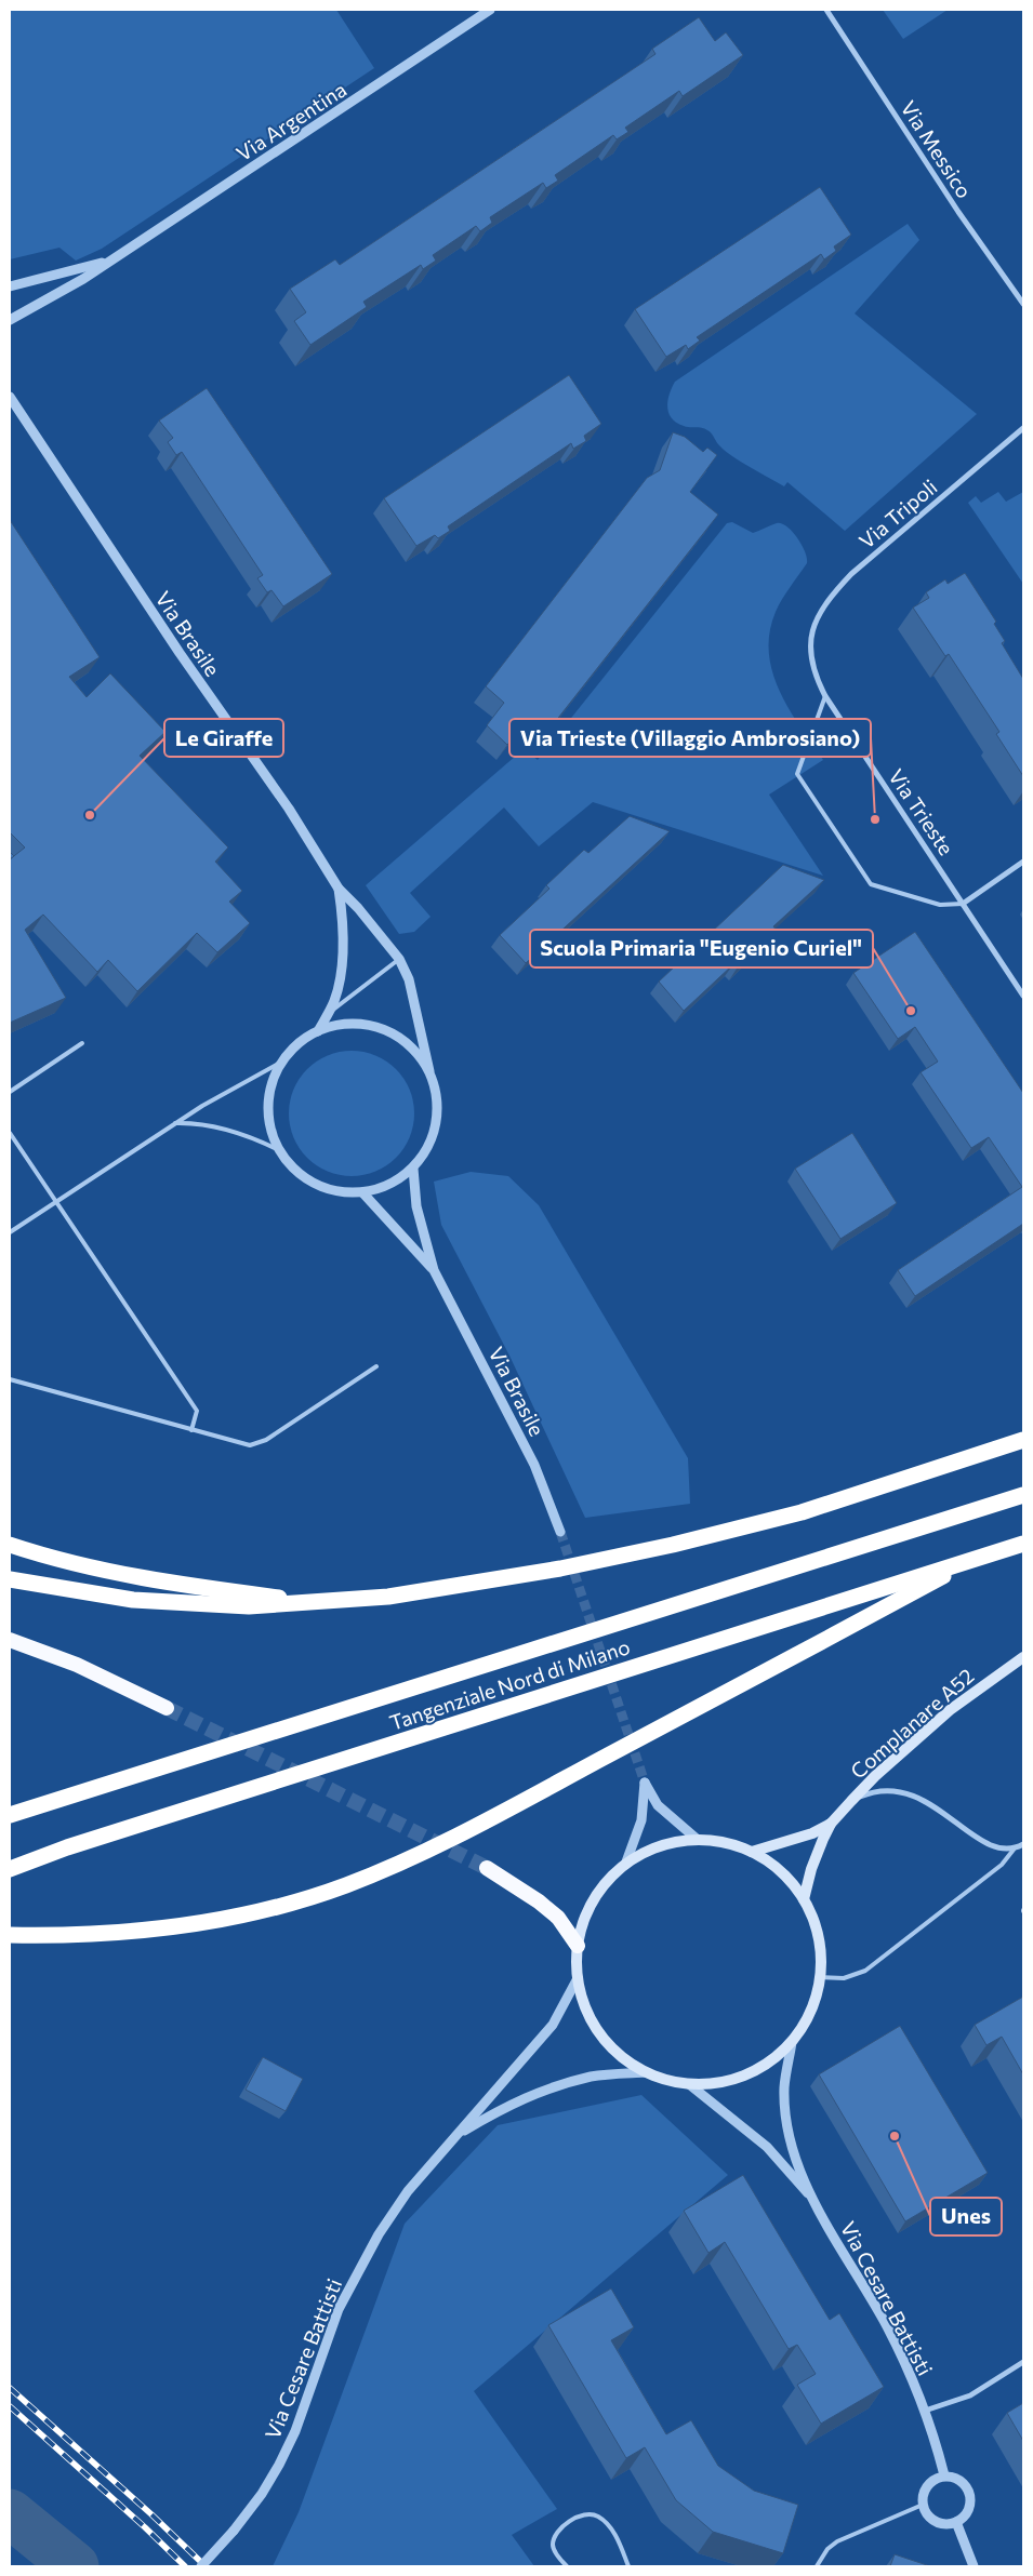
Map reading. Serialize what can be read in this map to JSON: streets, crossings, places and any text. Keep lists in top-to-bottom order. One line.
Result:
{"streets":{"highway":["Tangenziale Nord di Milano"],"main road":["Complanare A52"],"street":["Via Argentina","Via Messico","Via Tripoli","Via Brasile","Via Trieste","Via Cesare Battisti"]},"crossings":[["Via Tripoli","Via Trieste"]],"places":["Le Giraffe","Via Trieste (Villaggio Ambrosiano)","Scuola Primaria \"Eugenio Curiel\"","Unes"]}
